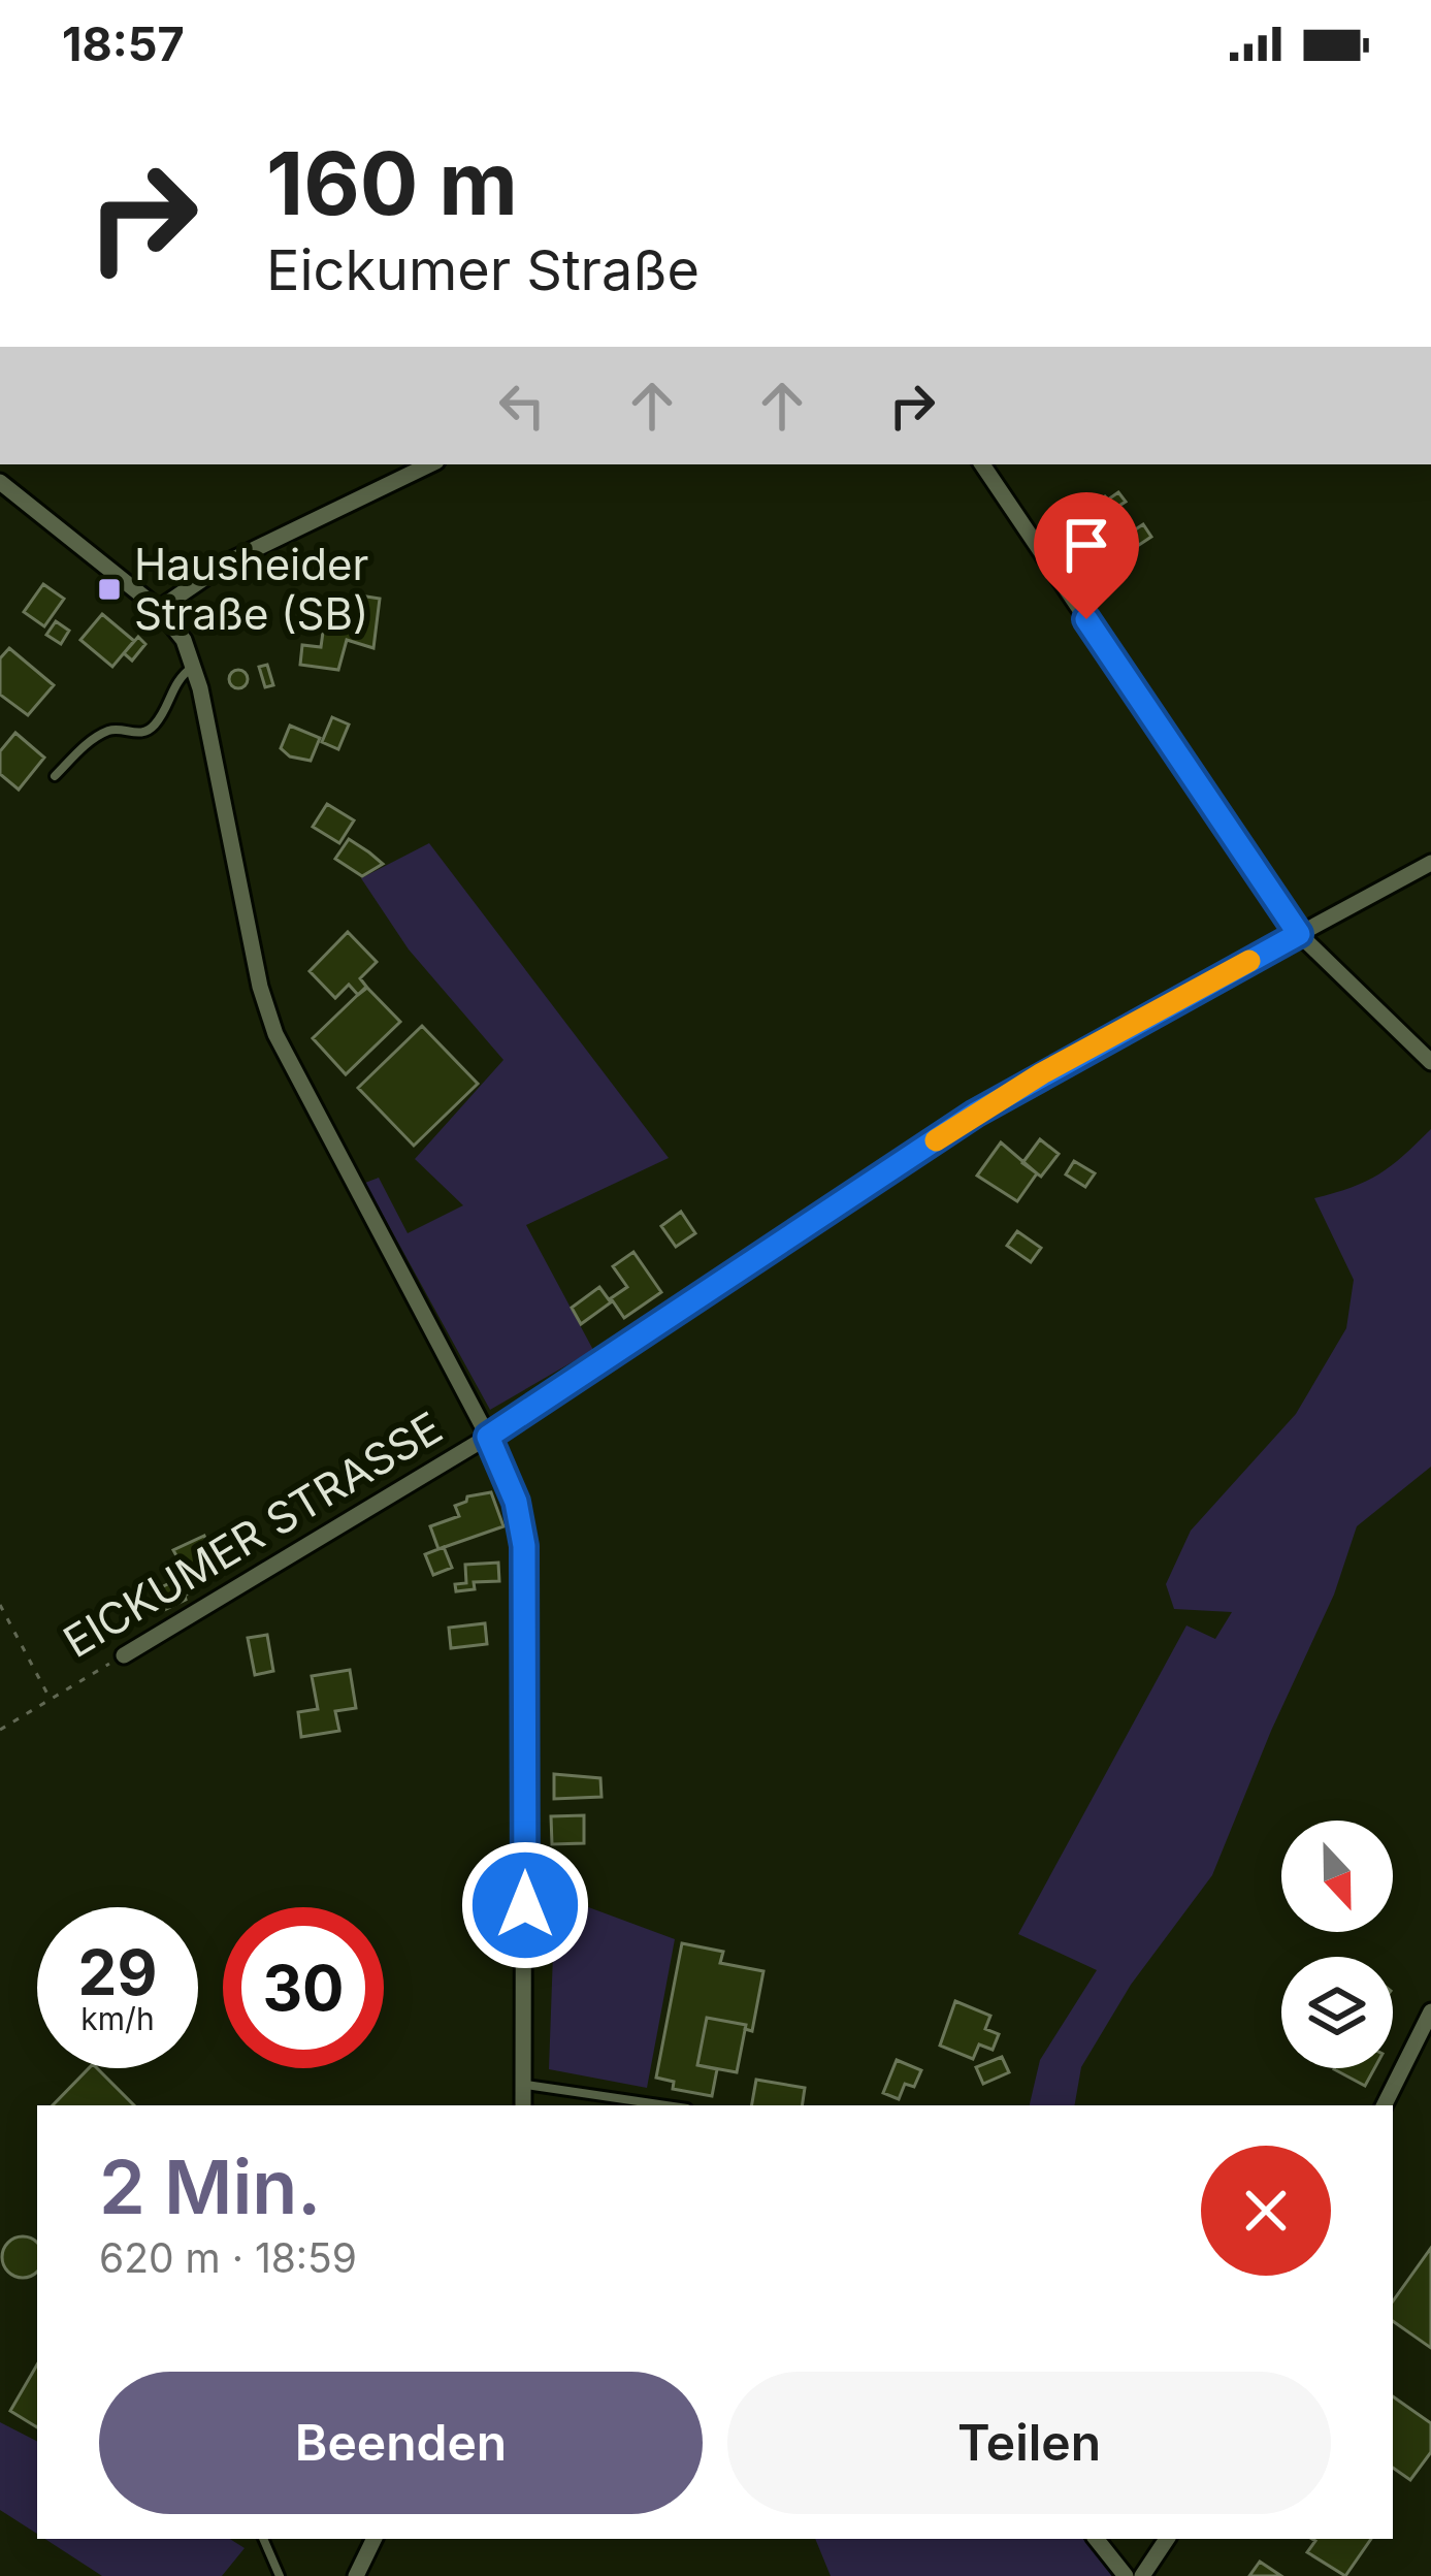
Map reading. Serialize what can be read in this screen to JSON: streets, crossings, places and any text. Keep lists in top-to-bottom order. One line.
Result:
{"streets":{"street":["EICKUMER STRASSE"]},"places":{"transit":["Hausheider Straße (SB)"]},"north":"bottom","page":{"status":"18:57","turn":["160 m","Eickumer Straße"],"speed":"29 km/h","limit":"30","heading":["2 Min.","620 m · 18:59"],"buttons":["Beenden","Teilen"]}}
